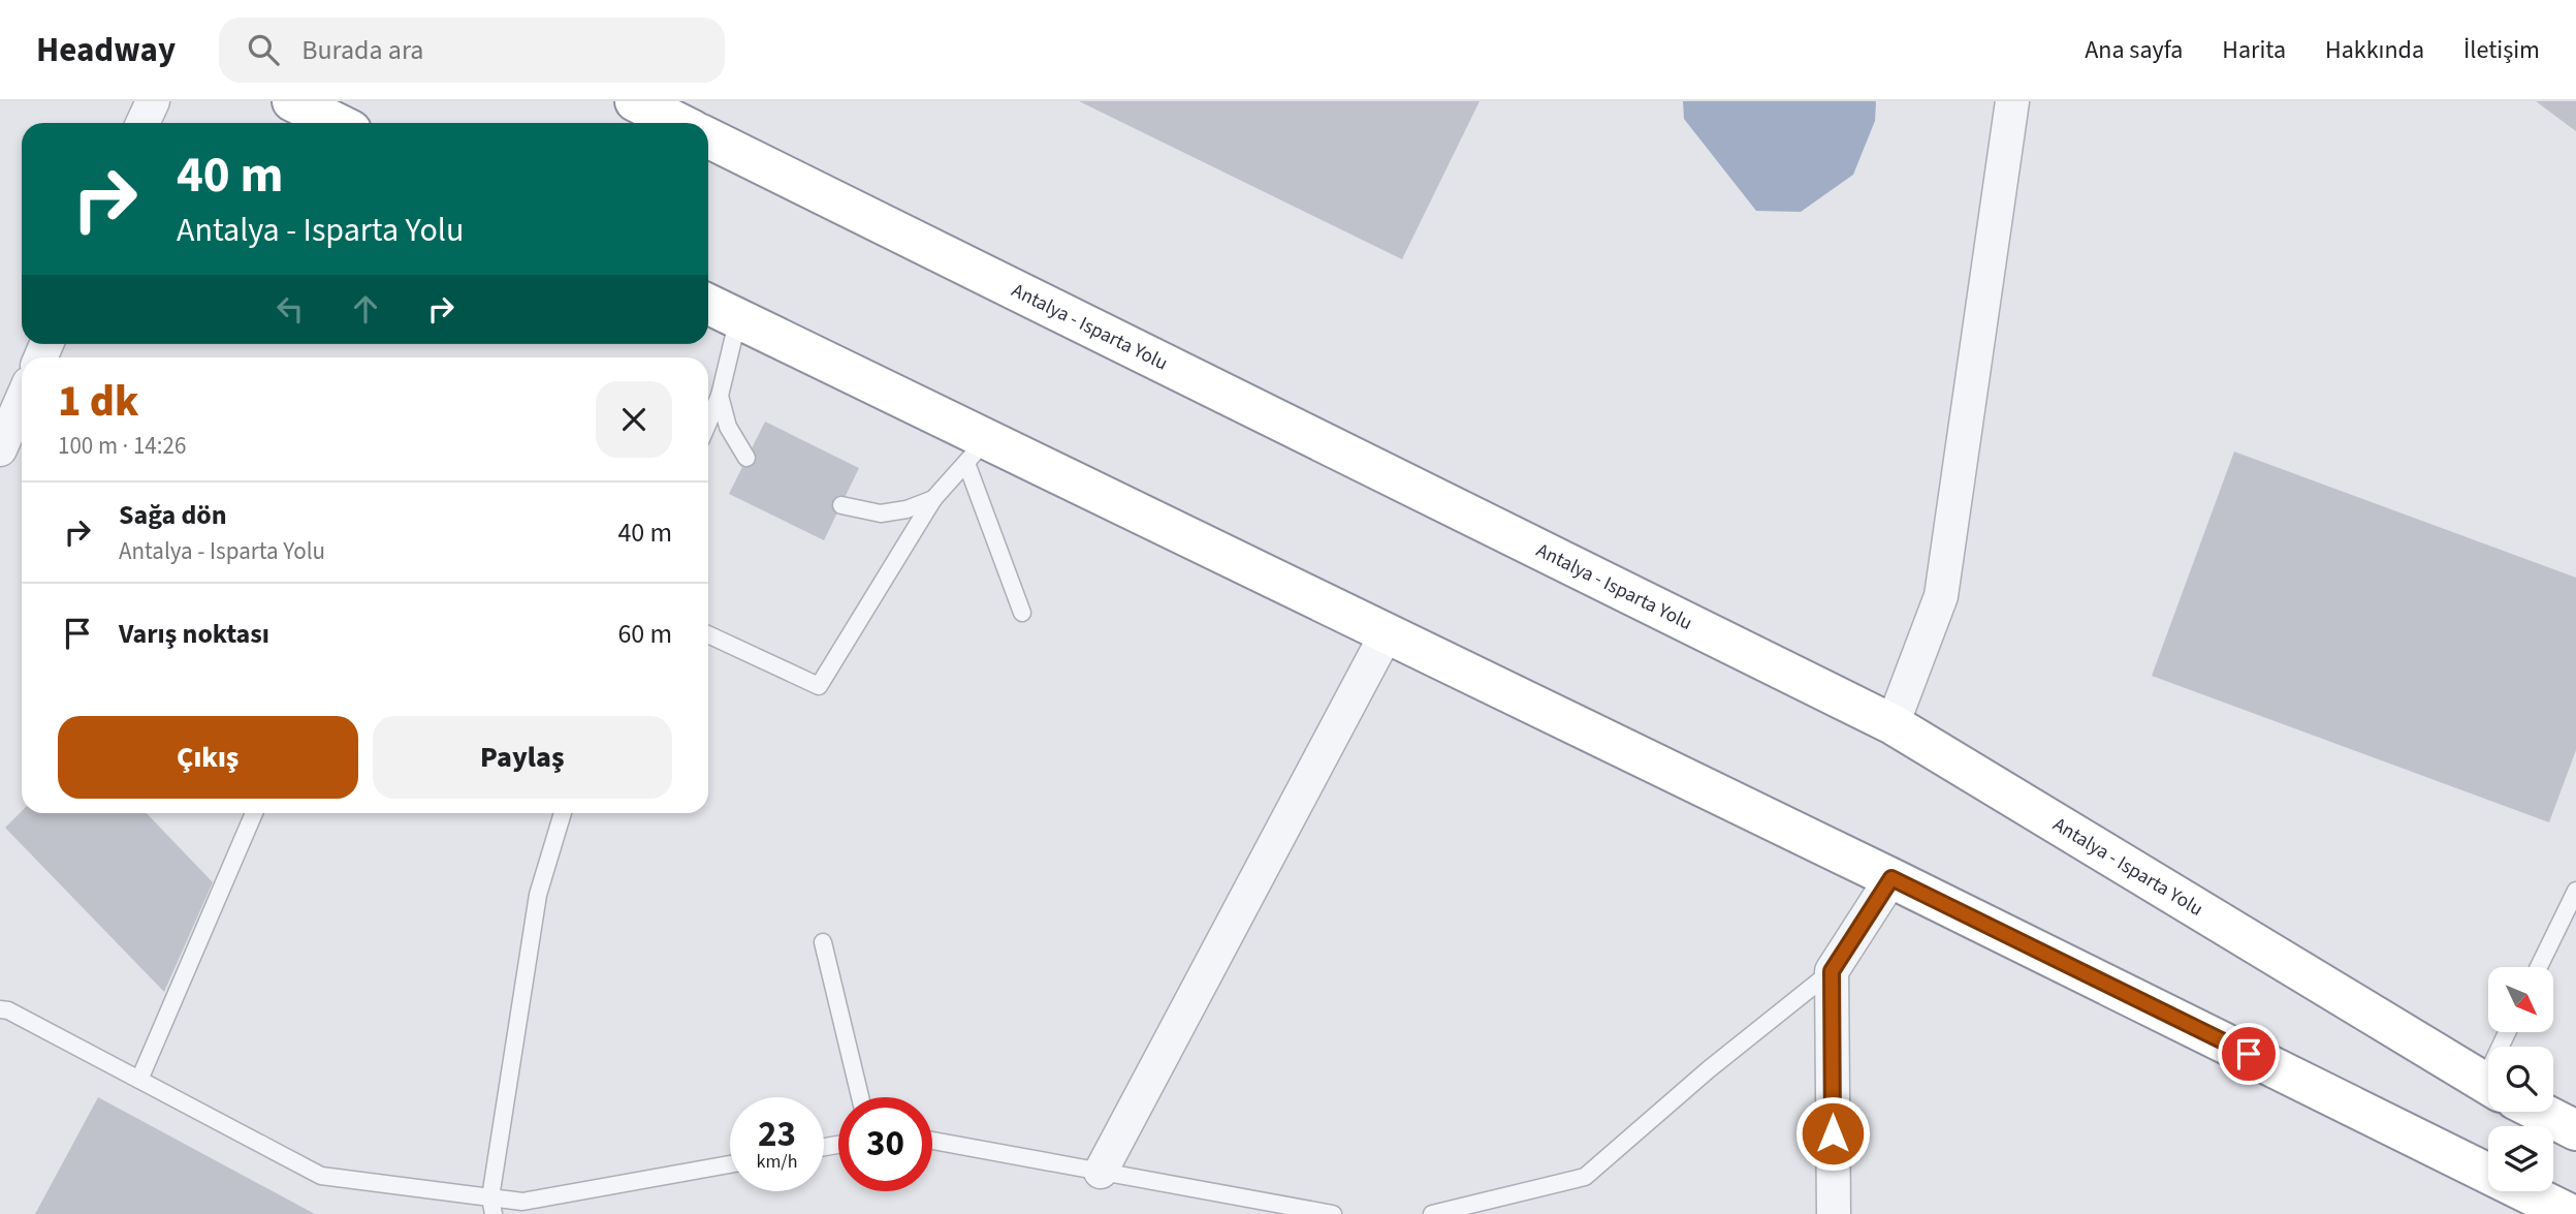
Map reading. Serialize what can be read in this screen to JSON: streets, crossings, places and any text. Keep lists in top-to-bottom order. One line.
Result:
{"streets":{"highway":["Antalya - Isparta Yolu"]},"north":"bottom right","page":{"header":"Headway","search":"Burada ara","nav":["Ana sayfa","Harita","Hakkında","İletişim"],"turn":["40 m","Antalya - Isparta Yolu"],"heading":["1 dk","100 m · 14:26"],"list":[{"name":"Sağa dön","note":"Antalya - Isparta Yolu","value":"40 m"},{"name":"Varış noktası","value":"60 m"}],"buttons":["Çıkış","Paylaş"],"speed":"23 km/h","limit":"30"}}
